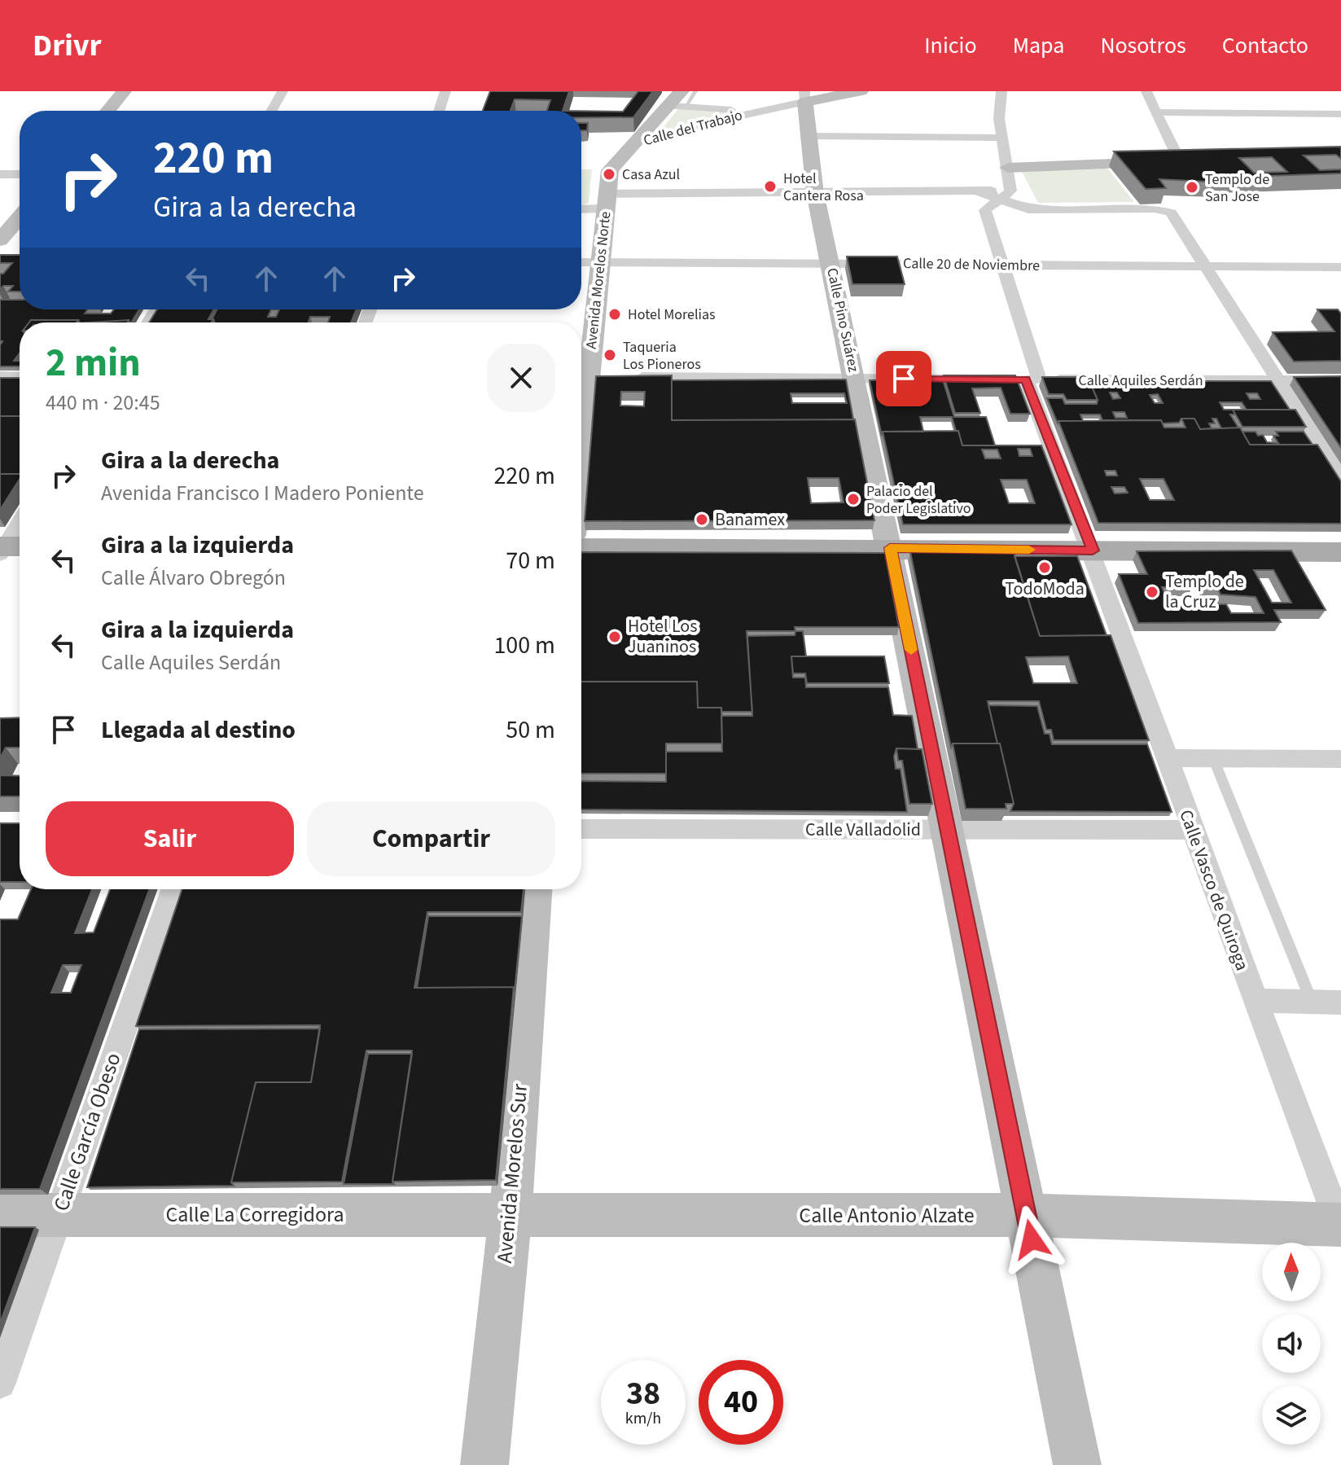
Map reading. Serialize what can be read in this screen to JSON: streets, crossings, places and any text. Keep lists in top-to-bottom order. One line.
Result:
{"streets":{"street":["Calle del Trabajo","Calle 20 de Noviembre","Avenida Morelos Norte","Calle Pino Suárez","Calle Aquiles Serdán","Calle Valladolid","Calle Vasco de Quiroga","Calle García Obeso","Avenida Morelos Sur","Calle La Corregidora","Calle Antonio Alzate"]},"crossings":[["Calle del Trabajo","Avenida Morelos Norte"],["Calle del Trabajo","Calle Pino Suárez"],["Calle 20 de Noviembre","Avenida Morelos Norte"],["Calle 20 de Noviembre","Calle Pino Suárez"],["Calle 20 de Noviembre","Calle Vasco de Quiroga"],["Calle Pino Suárez","Calle Valladolid"],["Calle Pino Suárez","Calle Antonio Alzate"],["Calle Aquiles Serdán","Calle Vasco de Quiroga"],["Calle Valladolid","Calle Vasco de Quiroga"],["Calle Vasco de Quiroga","Calle Antonio Alzate"],["Calle García Obeso","Calle La Corregidora"],["Avenida Morelos Sur","Calle La Corregidora"],["Avenida Morelos Sur","Calle Antonio Alzate"],["Calle La Corregidora","Calle Antonio Alzate"]],"places":["Casa Azul","Hotel Cantera Rosa","Templo de San Jose","Hotel Morelias","Taqueria Los Pioneros","Palacio del Poder Legislativo","Banamex","TodoModa","Templo de la Cruz","Hotel Los Juaninos"],"north":"top","page":{"header":"Drivr","nav":["Inicio","Mapa","Nosotros","Contacto"],"turn":["220 m","Gira a la derecha"],"heading":["2 min","440 m · 20:45"],"list":[{"name":"Gira a la derecha","note":"Avenida Francisco I Madero Poniente","value":"220 m"},{"name":"Gira a la izquierda","note":"Calle Álvaro Obregón","value":"70 m"},{"name":"Gira a la izquierda","note":"Calle Aquiles Serdán","value":"100 m"},{"name":"Llegada al destino","value":"50 m"}],"buttons":["Salir","Compartir"],"speed":"38 km/h","limit":"40"}}
